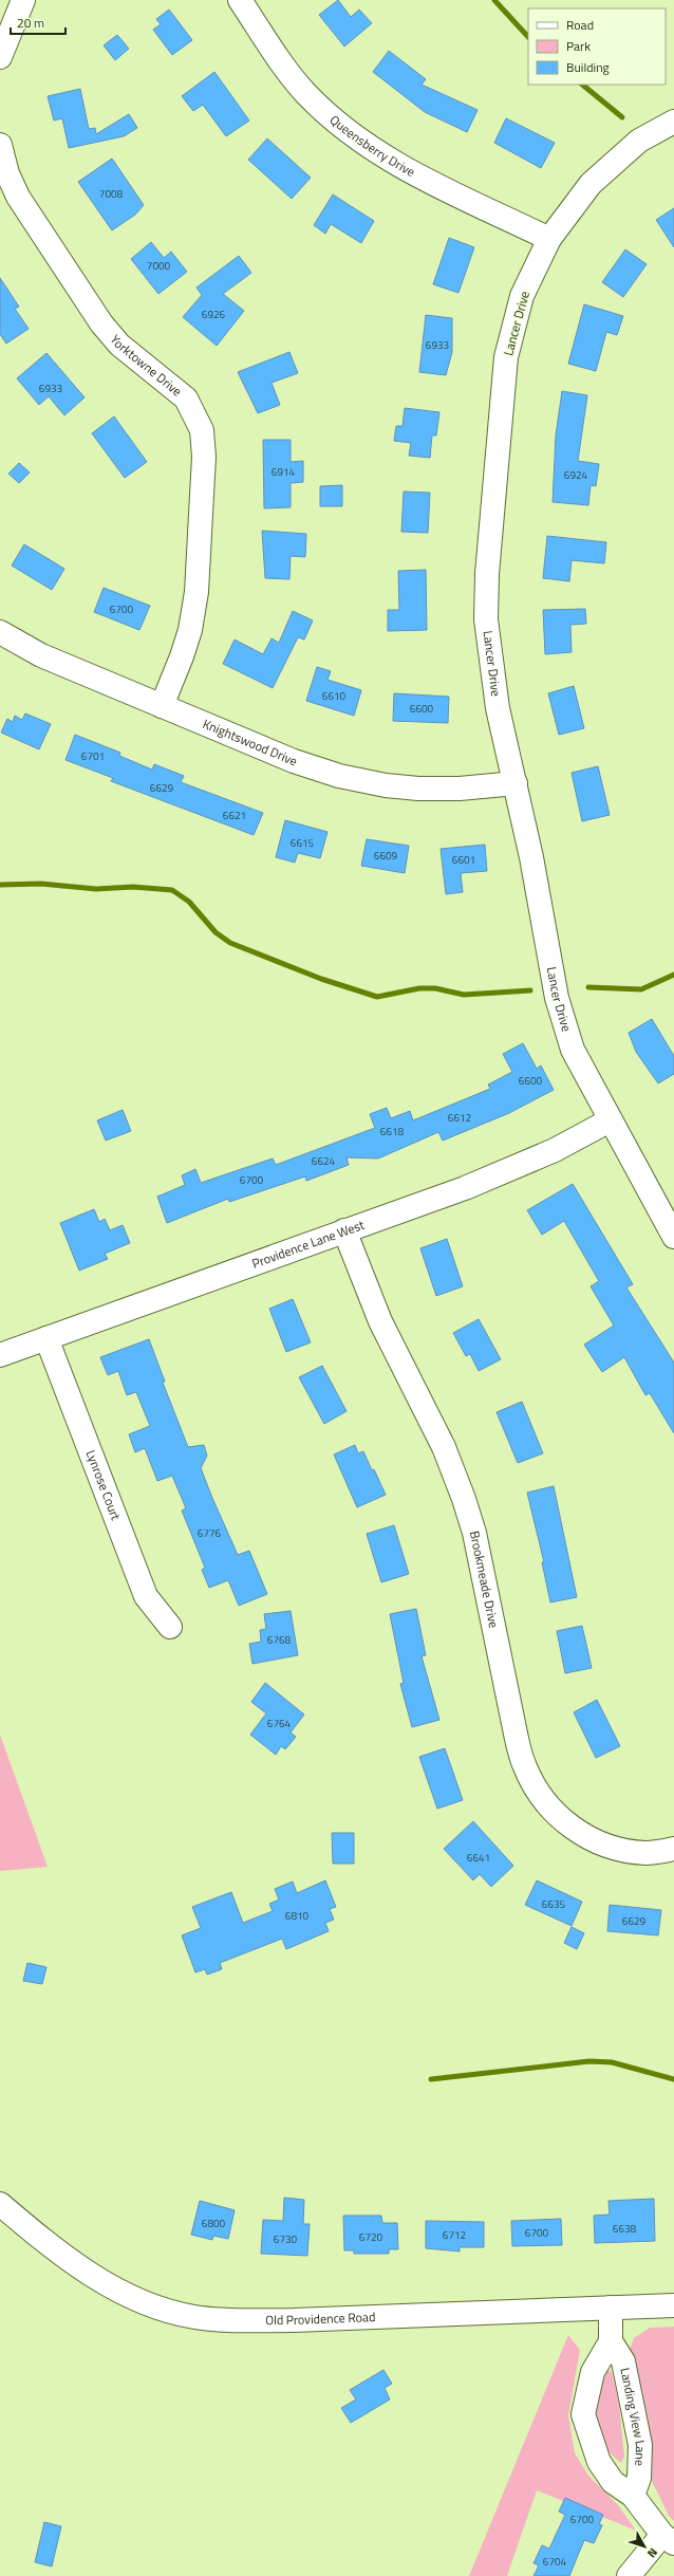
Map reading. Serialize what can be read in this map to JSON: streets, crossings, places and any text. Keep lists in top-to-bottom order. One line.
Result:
{"streets":{"street":["Queensberry Drive","Lancer Drive","Yorktowne Drive","Knightswood Drive","Providence Lane West","Lynrose Court","Brookmeade Drive","Old Providence Road","Landing View Lane"]},"crossings":[["Queensberry Drive","Lancer Drive"],["Lancer Drive","Knightswood Drive"],["Lancer Drive","Providence Lane West"],["Yorktowne Drive","Knightswood Drive"],["Providence Lane West","Lynrose Court"],["Providence Lane West","Brookmeade Drive"]],"house_numbers":["7008","7000","6926","6933","6933","6914","6924","6700","6610","6600","6701","6629","6621","6615","6609","6601","6600","6612","6618","6624","6700","6776","6768","6764","6641","6635","6810","6629","6800","6638","6700","6712","6720","6730","6700","6704"],"legend":["Road","Park","Building"],"scale_bar":"20 m","north":"bottom right"}
